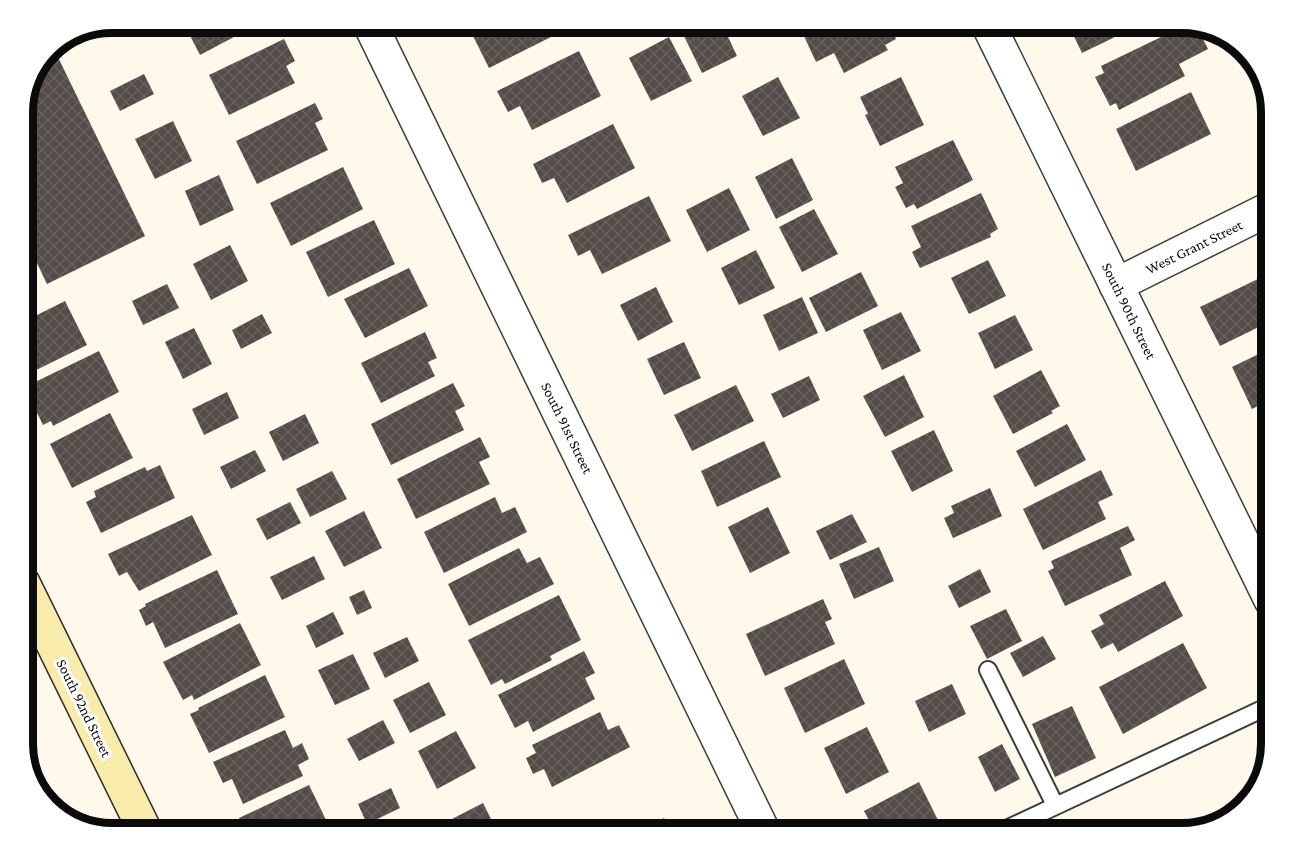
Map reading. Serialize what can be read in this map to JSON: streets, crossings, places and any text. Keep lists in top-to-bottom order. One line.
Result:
{"streets":{"street":["West Grant Street","South 90th Street","South 91st Street","South 92nd Street"]},"crossings":[["West Grant Street","South 90th Street"]]}
